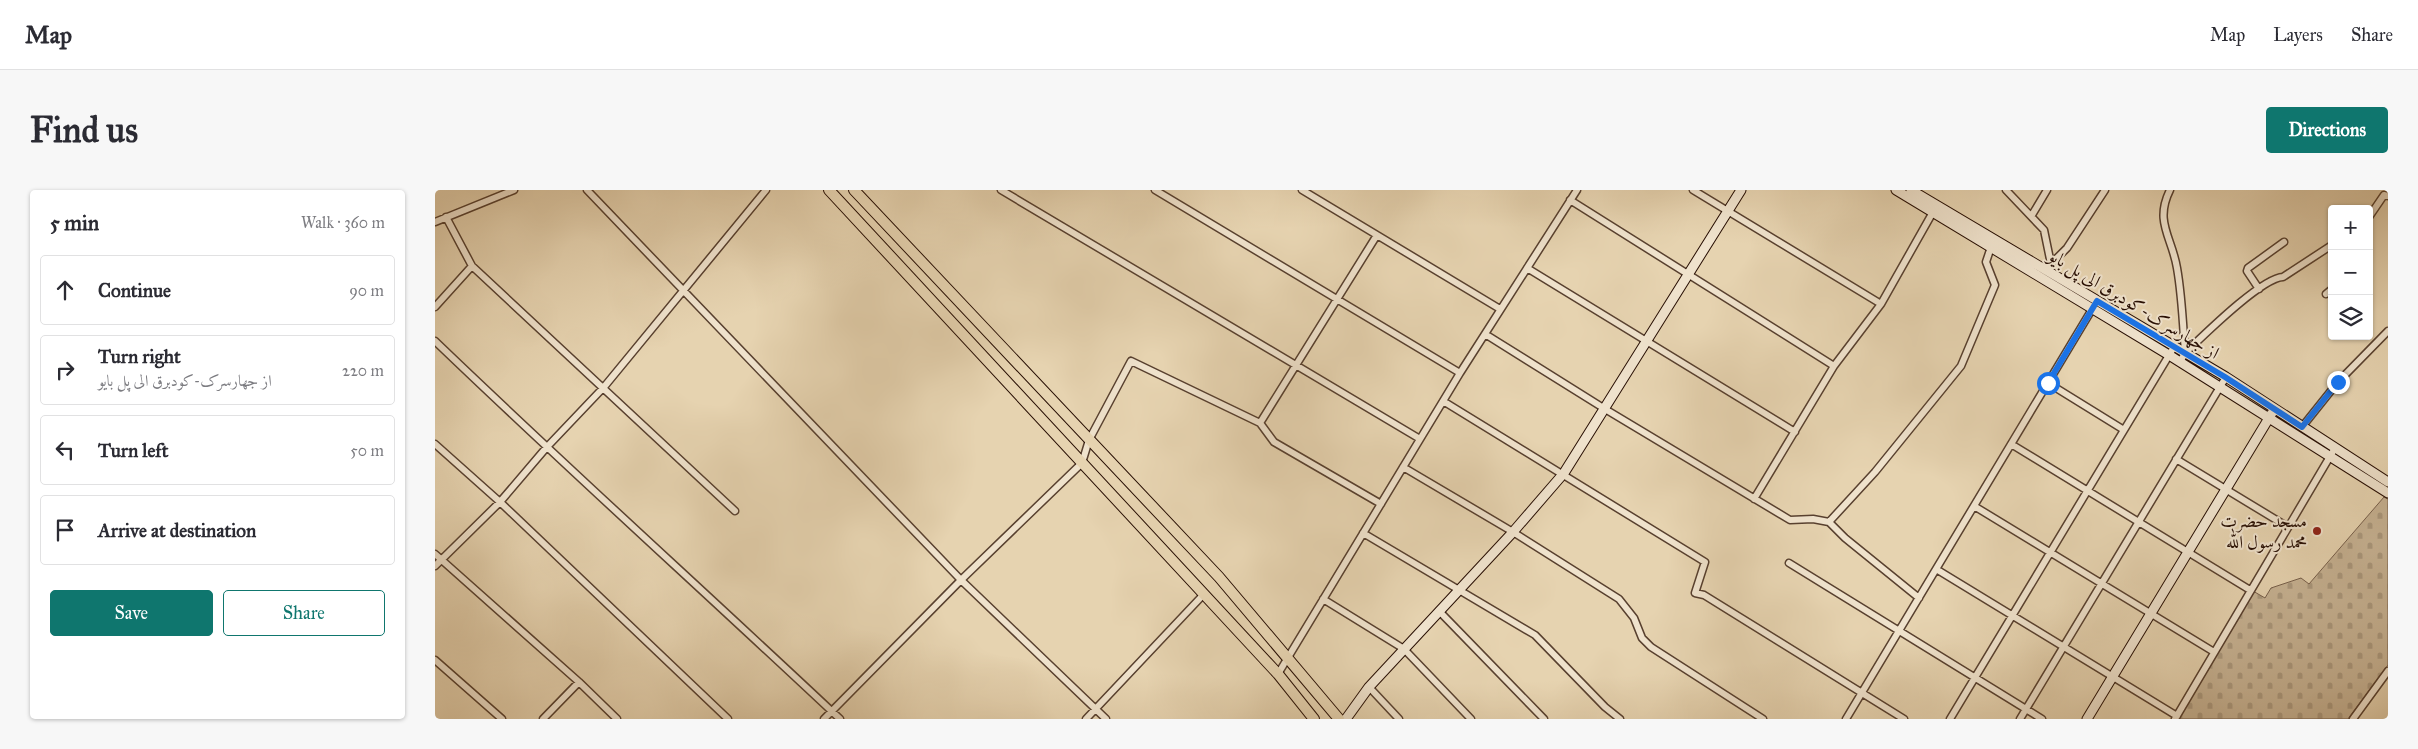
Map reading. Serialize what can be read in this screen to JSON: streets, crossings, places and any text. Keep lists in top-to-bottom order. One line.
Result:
{"streets":{"street":["از جهارسرک-کودبرق الی پل بایو"]},"places":["مسجد حضرت محمد رسول الله"],"page":{"header":"Map","nav":["Map","Layers","Share"],"buttons":["Directions",["Save","Share"]],"title":"Find us","heading":["5 min","Walk · 360 m"],"map_buttons":["+","−"],"list":[["Continue","90 m"],["Turn right","از جهارسرک-کودبرق الی پل بایو","220 m"],["Turn left","50 m"],"Arrive at destination"]}}
